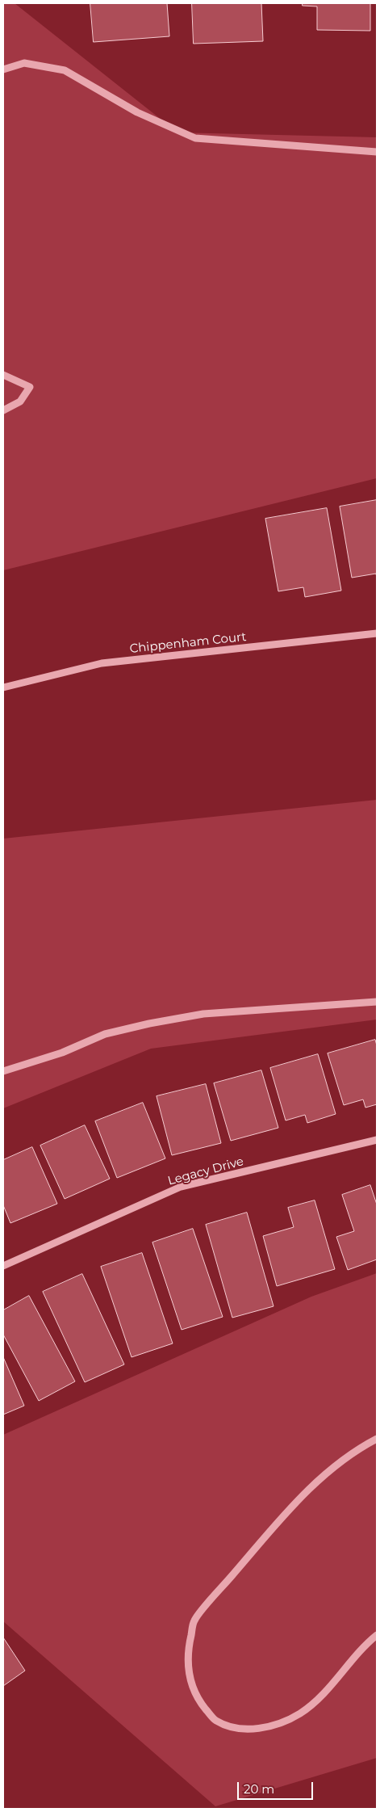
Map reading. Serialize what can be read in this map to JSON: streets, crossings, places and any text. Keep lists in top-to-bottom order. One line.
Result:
{"streets":{"street":["Chippenham Court","Legacy Drive"]},"scale_bar":"20 m"}
